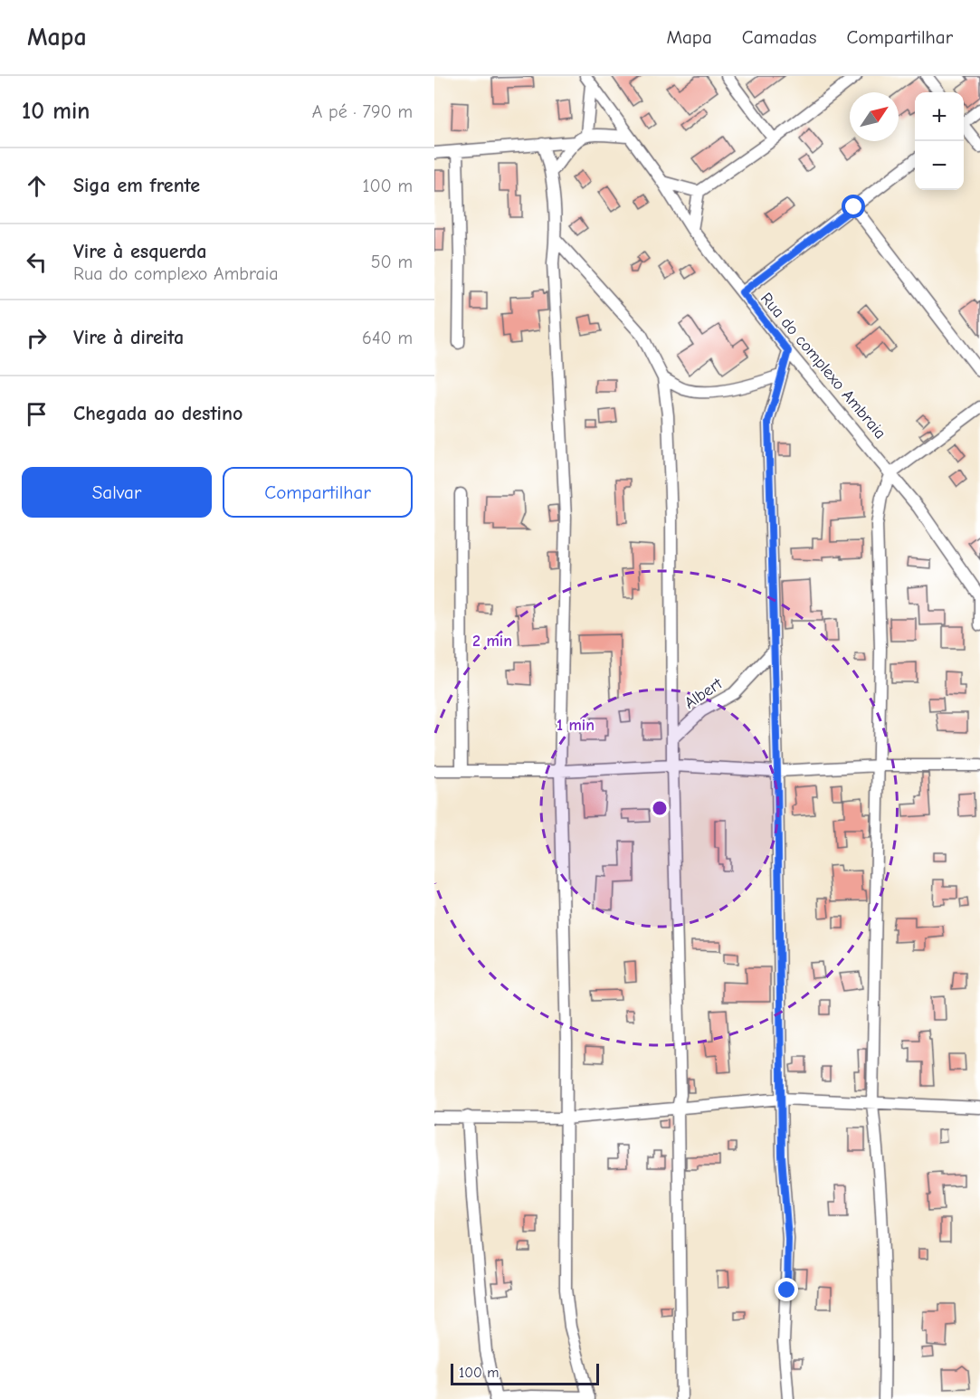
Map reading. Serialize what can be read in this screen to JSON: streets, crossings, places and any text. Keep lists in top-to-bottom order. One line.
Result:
{"streets":{"street":["Rua do complexo Ambraia","Albert"]},"scale_bar":"100 m","north":"top right","page":{"header":"Mapa","nav":["Mapa","Camadas","Compartilhar"],"heading":["10 min","A pé · 790 m"],"map_buttons":["+","−"],"list":[["Siga em frente","100 m"],["Vire à esquerda","Rua do complexo Ambraia","50 m"],["Vire à direita","640 m"],"Chegada ao destino"],"buttons":["Salvar","Compartilhar"],"scale":"100 m"},"rings":["2 min","1 min"]}
